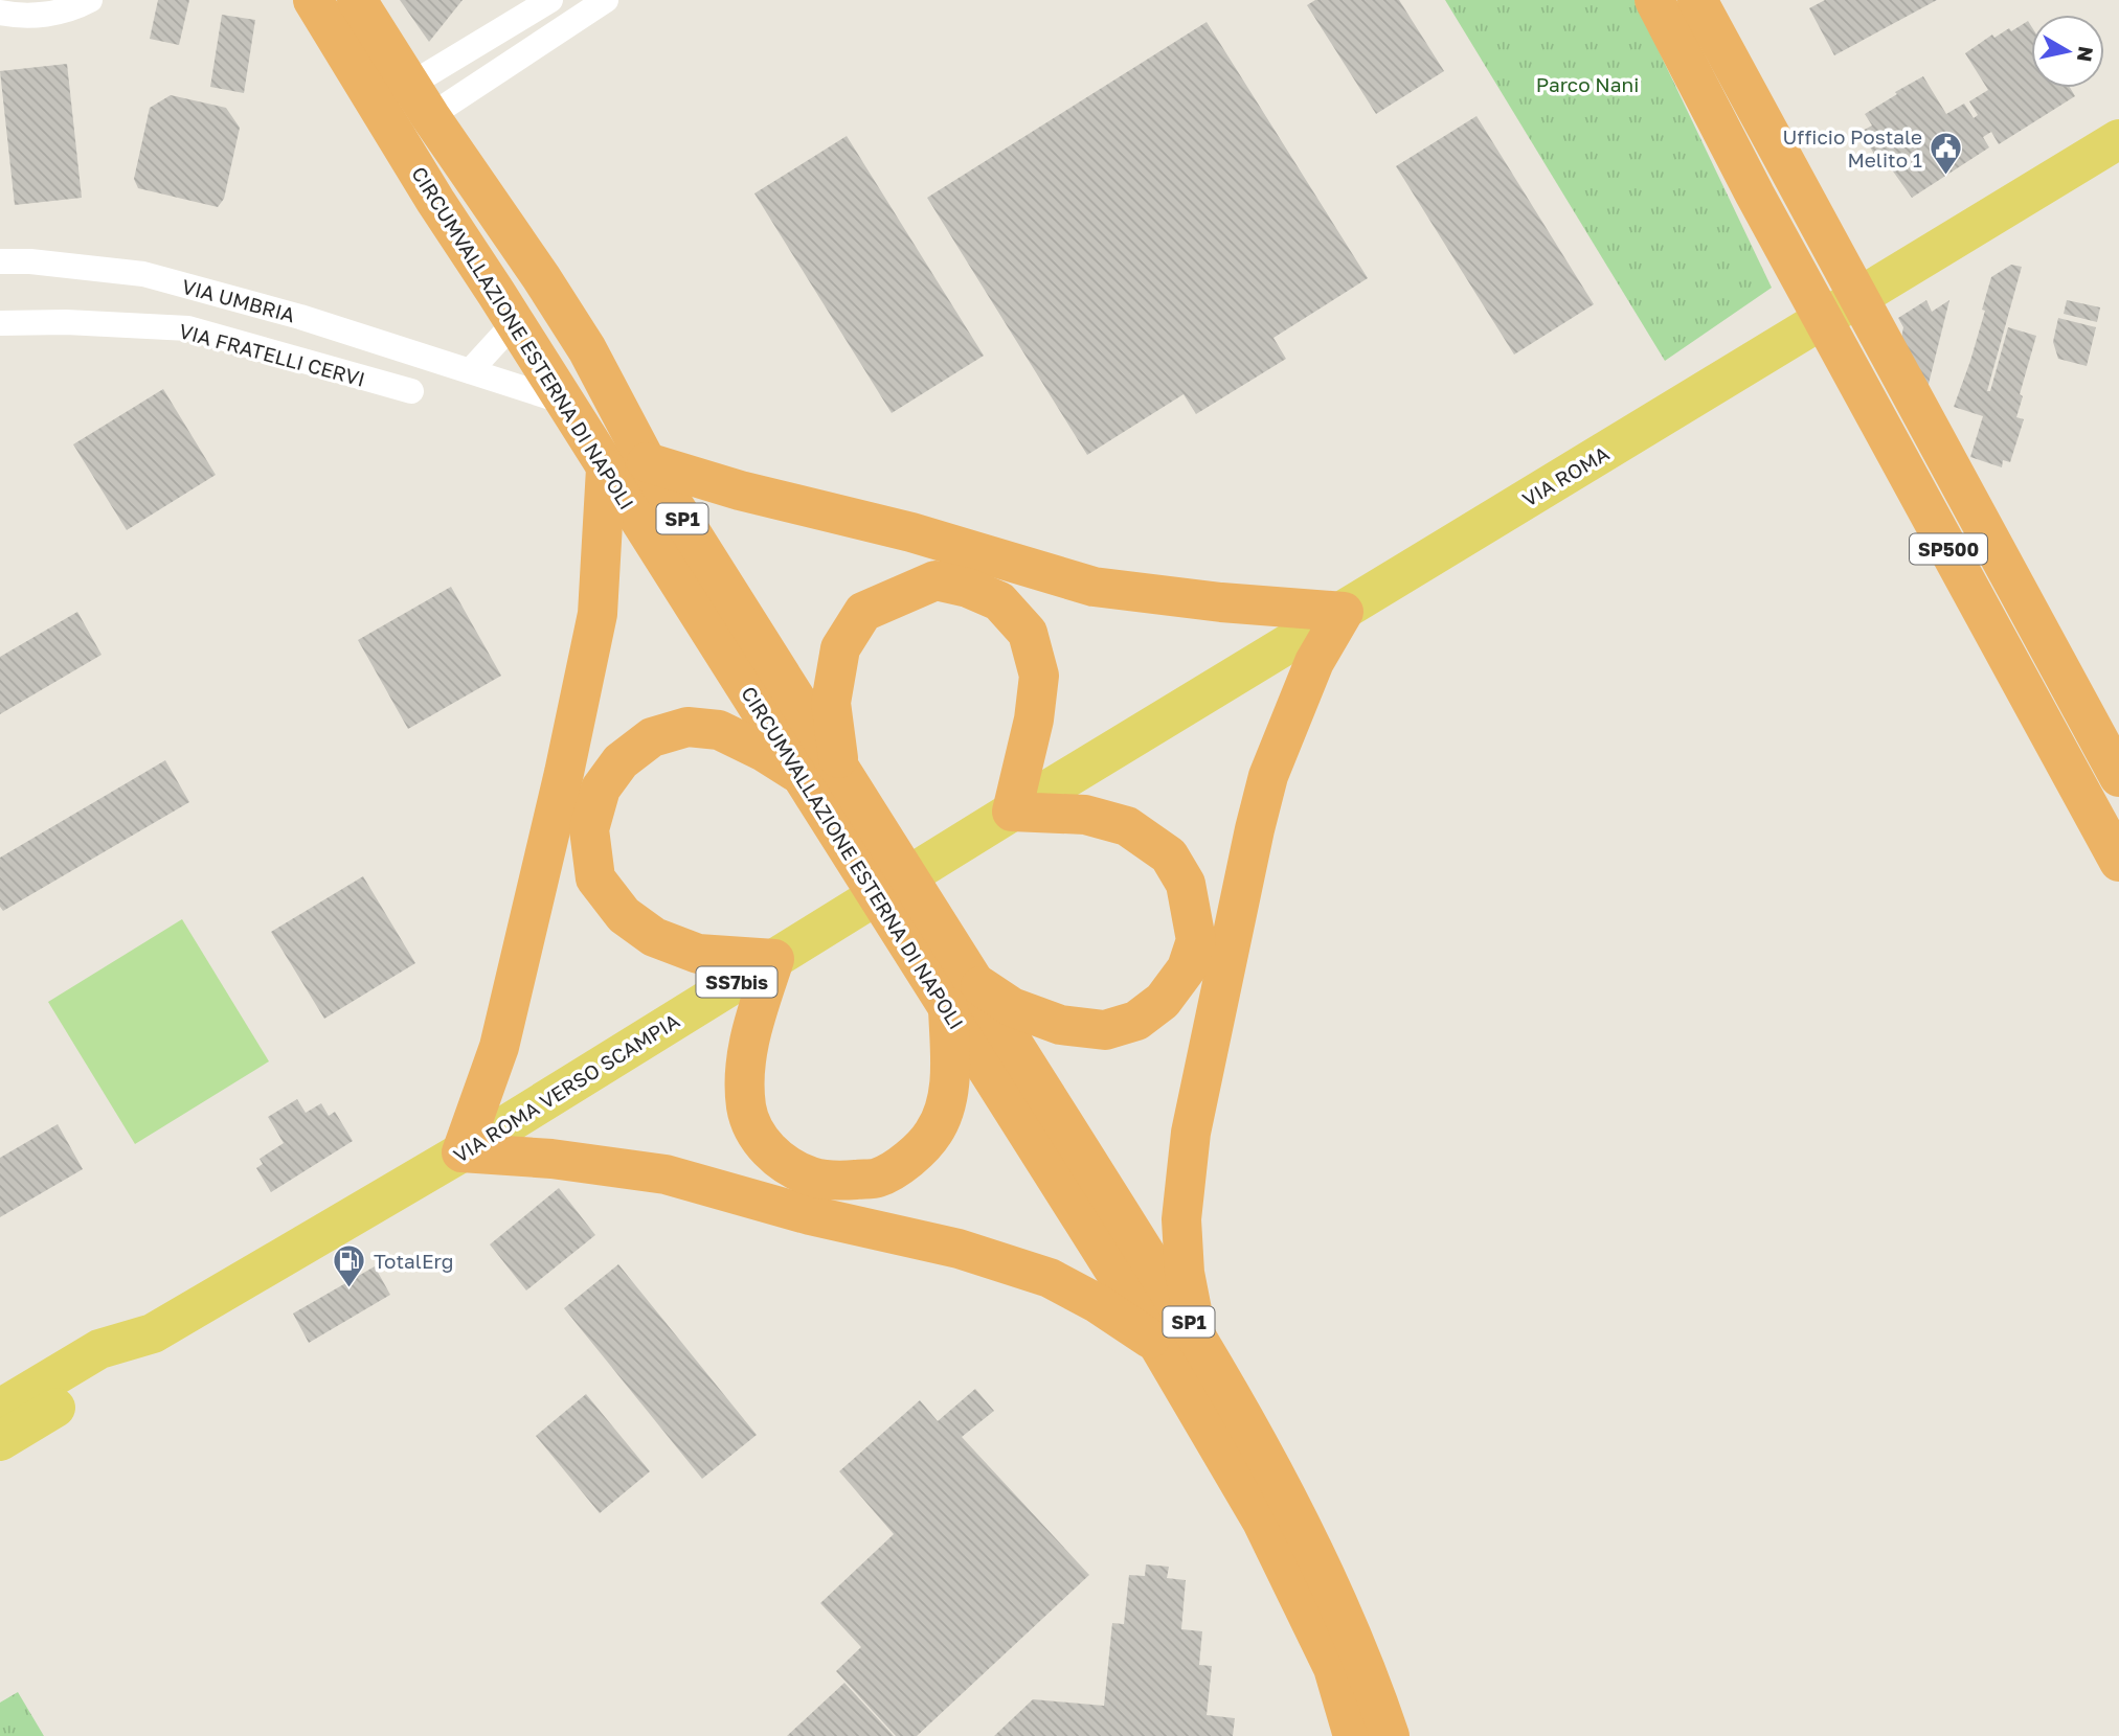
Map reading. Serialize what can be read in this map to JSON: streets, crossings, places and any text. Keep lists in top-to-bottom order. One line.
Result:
{"streets":{"highway":["CIRCUMVALLAZIONE ESTERNA DI NAPOLI","SP1","SP500"],"main road":["VIA ROMA","SS7bis","VIA ROMA VERSO SCAMPIA"],"street":["VIA UMBRIA","VIA FRATELLI CERVI"]},"crossings":[["VIA UMBRIA","CIRCUMVALLAZIONE ESTERNA DI NAPOLI"],["VIA ROMA","VIA ROMA VERSO SCAMPIA"]],"parks":["Parco Nani"],"places":{"public building":["Ufficio Postale Melito 1"],"fuel station":["TotalErg"]},"north":"right"}
